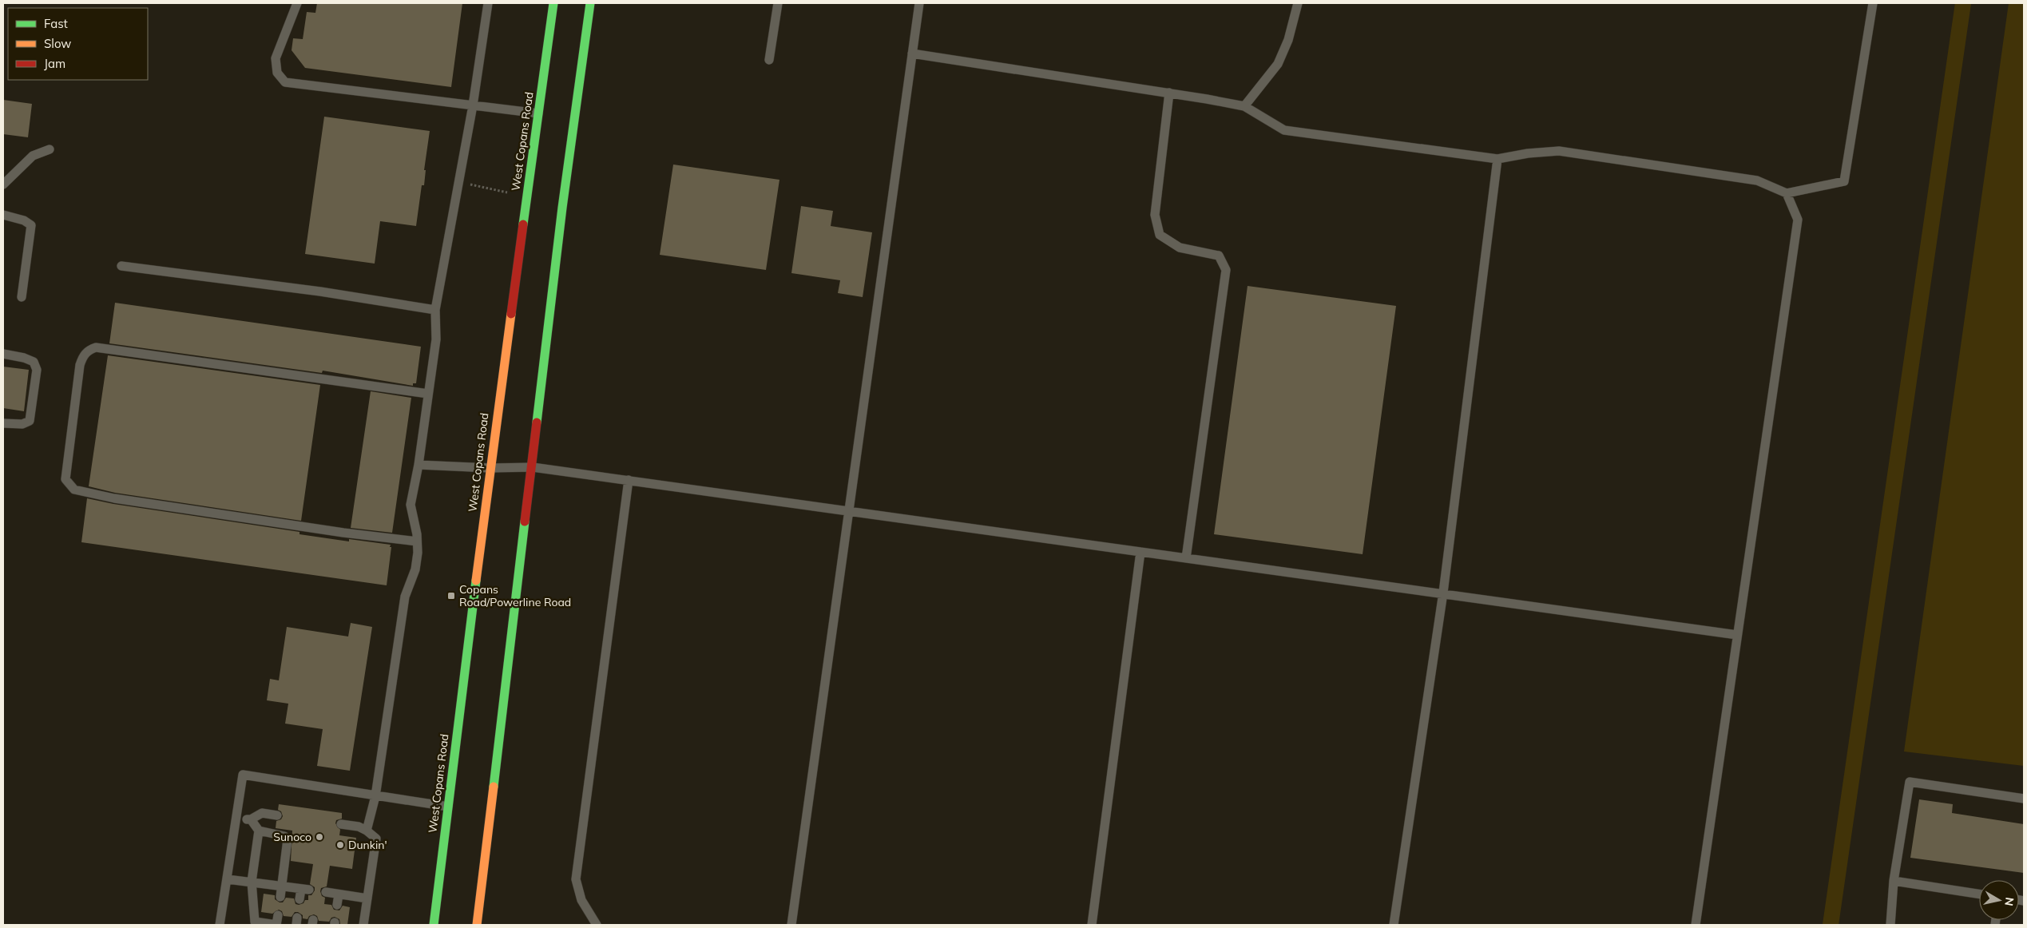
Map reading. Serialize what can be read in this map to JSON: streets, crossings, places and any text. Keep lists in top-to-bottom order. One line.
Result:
{"streets":{"main road":["West Copans Road"]},"places":{"transit":["Copans Road/Powerline Road"],"other":["Sunoco","Dunkin'"]},"legend":["Fast","Slow","Jam"],"north":"right"}
